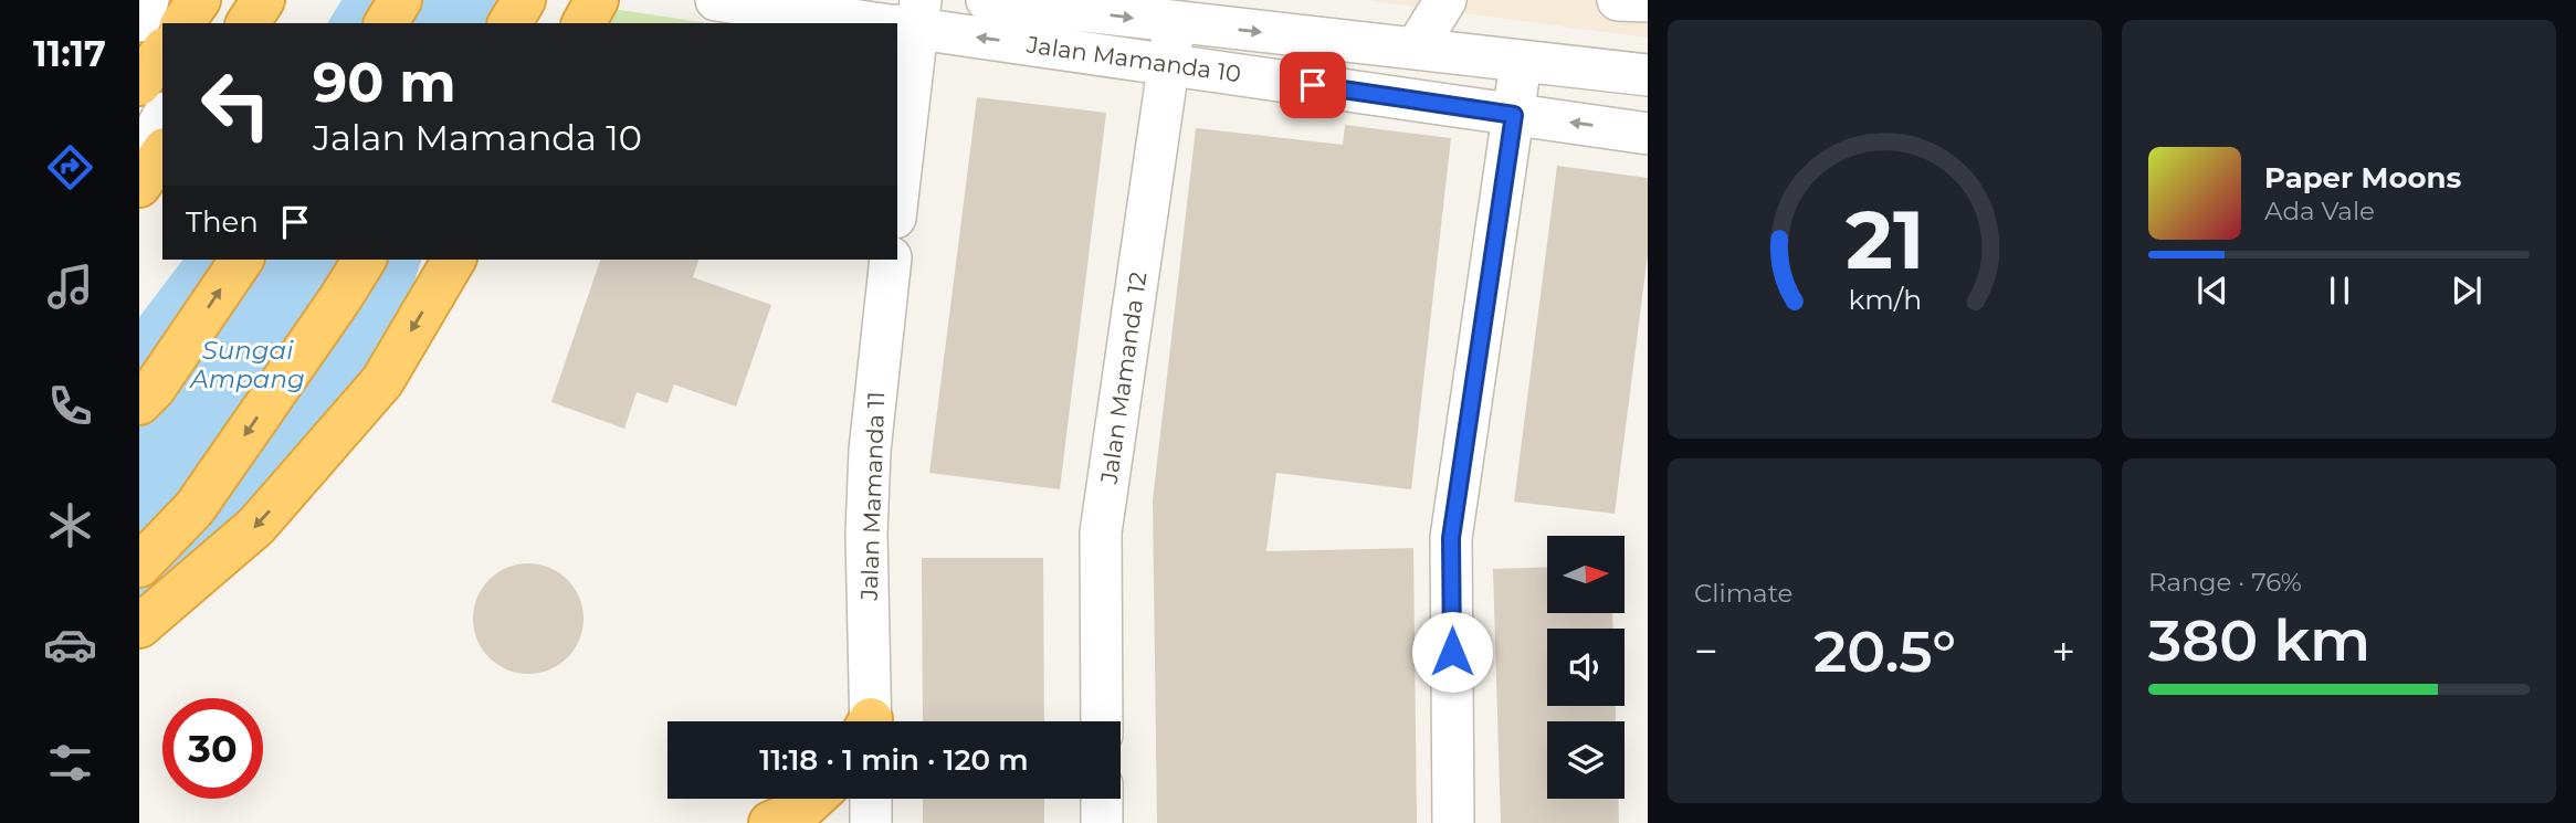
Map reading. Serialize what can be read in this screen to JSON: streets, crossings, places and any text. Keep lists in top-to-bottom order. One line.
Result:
{"streets":{"street":["Jalan Mamanda 10","Jalan Mamanda 12","Jalan Mamanda 11"]},"crossings":[["Jalan Mamanda 10","Jalan Mamanda 12"]],"water":["Sungai Ampang"],"north":"right","page":{"tabs":"11:17","turn":["90 m","Jalan Mamanda 10"],"song":["Paper Moons","Ada Vale"],"then":"Then","tile":["Climate",["Range · 76%","380 km"]],"heat":["−","20.5°","+"],"limit":"30","trip":"11:18 · 1 min · 120 m","gauge":["21","km/h"]}}
